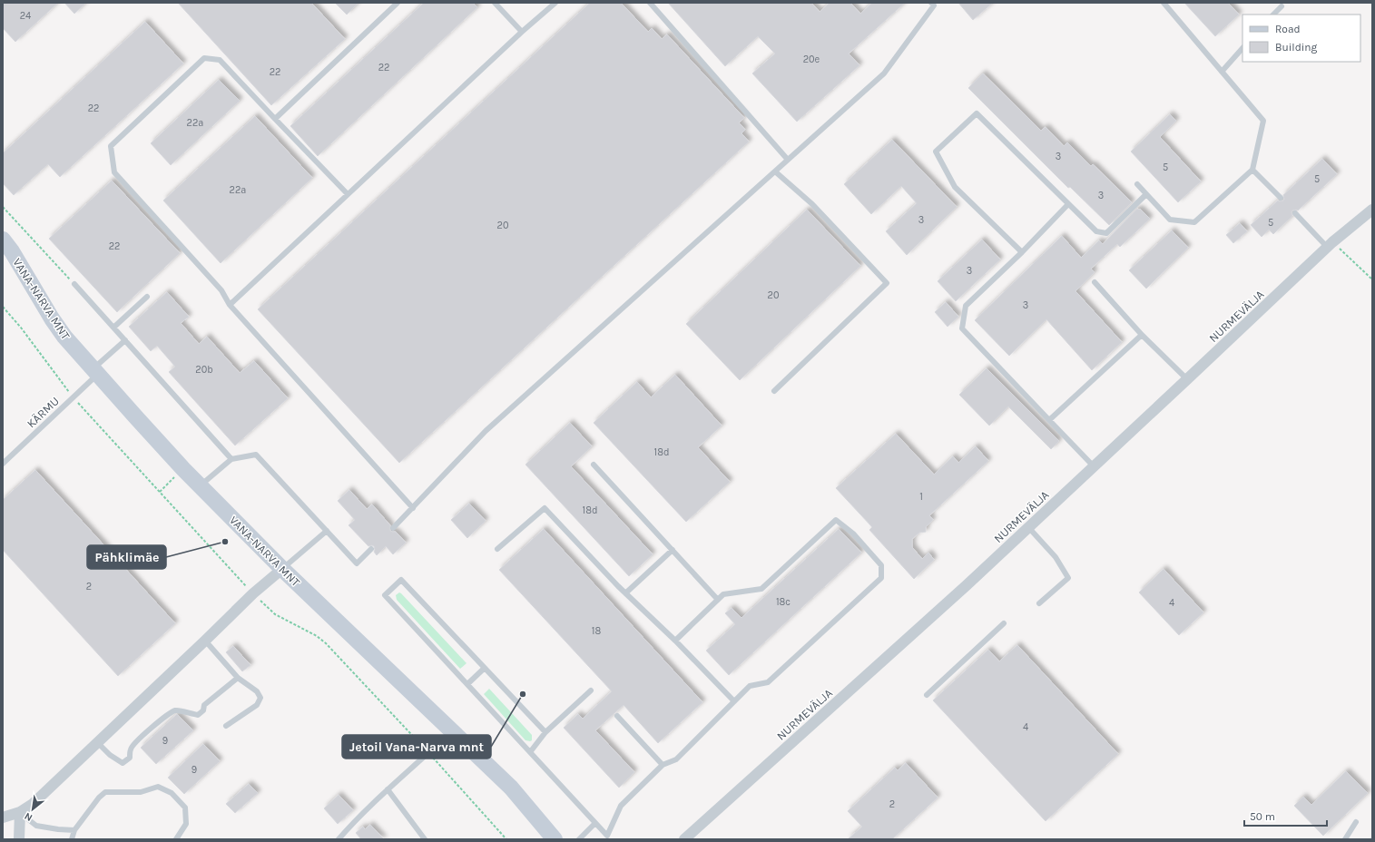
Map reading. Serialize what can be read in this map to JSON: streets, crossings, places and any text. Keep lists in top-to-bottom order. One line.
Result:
{"streets":{"main road":["VANA-NARVA MNT"],"street":["NURMEVÄLJA"],"lane":["KÄRMU"]},"crossings":[["VANA-NARVA MNT","KÄRMU"]],"places":["Pähklimäe","Jetoil Vana-Narva mnt"],"house_numbers":["24","20e","22","22","22","22a","3","5","5","22a","3","3","5","20","22","3","20","3","20b","18d","1","18d","2","18c","4","18","4","9","9","2"],"legend":["Road","Building"],"scale_bar":"50 m","north":"bottom left"}
